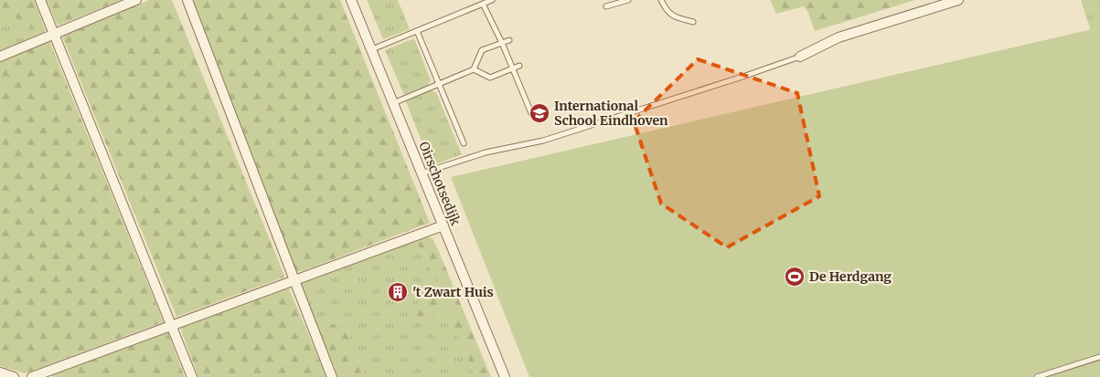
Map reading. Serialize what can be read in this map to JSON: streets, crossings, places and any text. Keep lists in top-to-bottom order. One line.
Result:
{"streets":{"street":["Oirschotsedijk"]},"places":{"school or university":["International School Eindhoven"],"sports":["De Herdgang"],"building":["'t Zwart Huis"]}}
